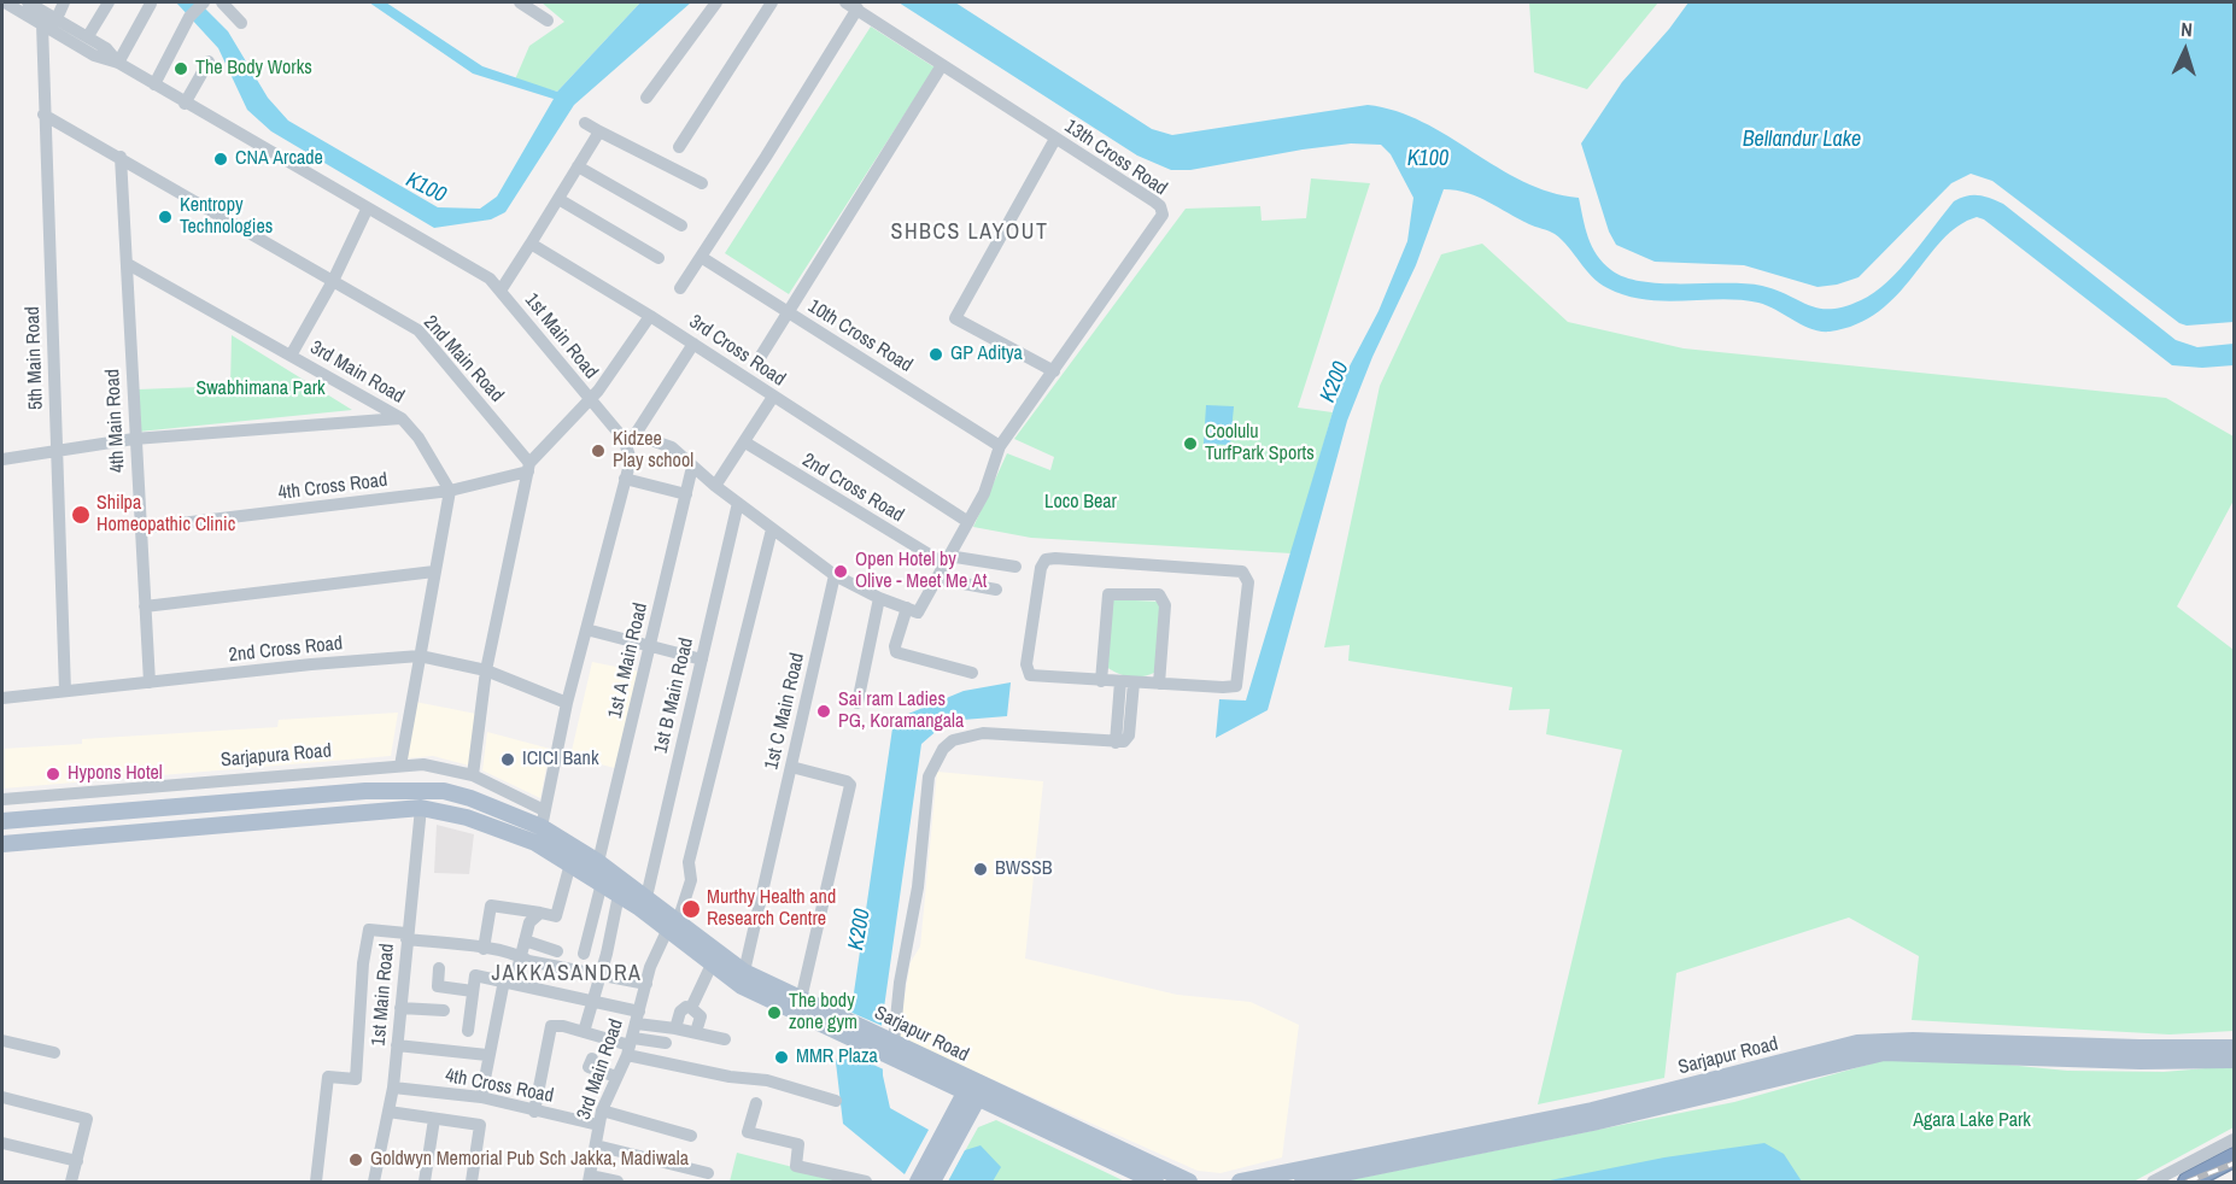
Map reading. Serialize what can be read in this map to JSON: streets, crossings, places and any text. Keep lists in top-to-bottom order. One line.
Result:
{"streets":{"main road":["Sarjapura Road","Sarjapur Road"],"street":["13th Cross Road","1st Main Road","10th Cross Road","3rd Cross Road","5th Main Road","2nd Main Road","3rd Main Road","4th Main Road","4th Cross Road","2nd Cross Road","1st A Main Road","1st B Main Road","1st C Main Road"]},"crossings":[["13th Cross Road","10th Cross Road"],["13th Cross Road","3rd Cross Road"],["13th Cross Road","2nd Cross Road"],["1st Main Road","5th Main Road"],["1st Main Road","4th Cross Road"],["1st Main Road","Sarjapur Road"],["5th Main Road","2nd Main Road"],["5th Main Road","2nd Cross Road"],["2nd Main Road","4th Main Road"],["2nd Main Road","4th Cross Road"],["3rd Main Road","4th Main Road"],["3rd Main Road","4th Cross Road"],["3rd Main Road","Sarjapur Road"],["4th Main Road","4th Cross Road"],["4th Main Road","2nd Cross Road"],["1st A Main Road","Sarjapur Road"],["1st B Main Road","Sarjapur Road"],["1st C Main Road","Sarjapur Road"],["Sarjapura Road","Sarjapur Road"]],"districts":["SHBCS LAYOUT","JAKKASANDRA"],"water":["Bellandur Lake","K100","K200"],"parks":["Swabhimana Park","Loco Bear","Agara Lake Park"],"places":["The Body Works","CNA Arcade","Kentropy Technologies","GP Aditya","Coolulu TurfPark Sports","Kidzee Play school","Shilpa Homeopathic Clinic","Open Hotel by Olive - Meet Me At","Sai ram Ladies PG, Koramangala","ICICI Bank","Hypons Hotel","BWSSB","Murthy Health and Research Centre","The body zone gym","MMR Plaza","Goldwyn Memorial Pub Sch Jakka, Madiwala"],"north":"top"}
